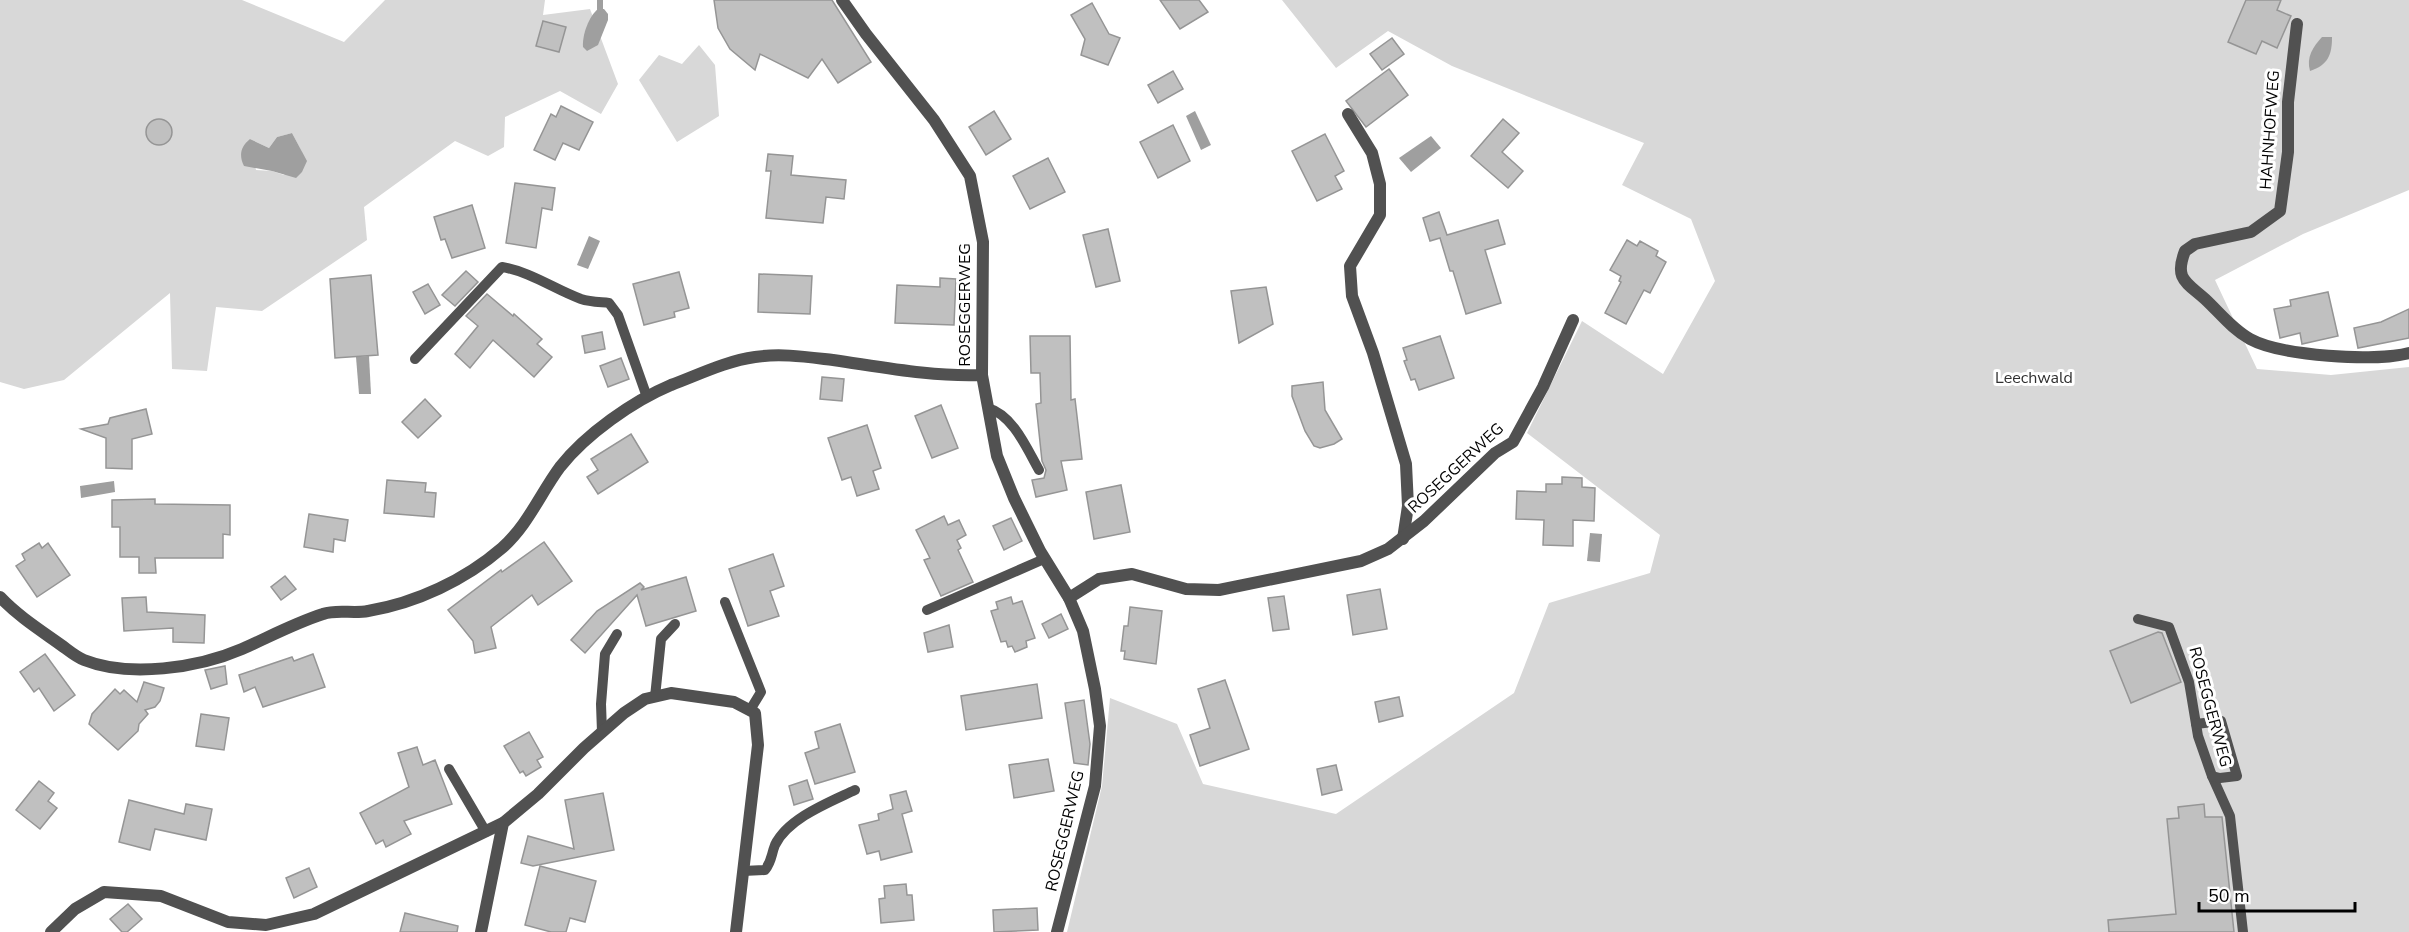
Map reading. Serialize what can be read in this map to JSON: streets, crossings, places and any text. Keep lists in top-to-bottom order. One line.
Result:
{"streets":{"street":["HAHNHOFWEG","ROSEGGERWEG"]},"parks":["Leechwald"],"scale_bar":"50 m"}
